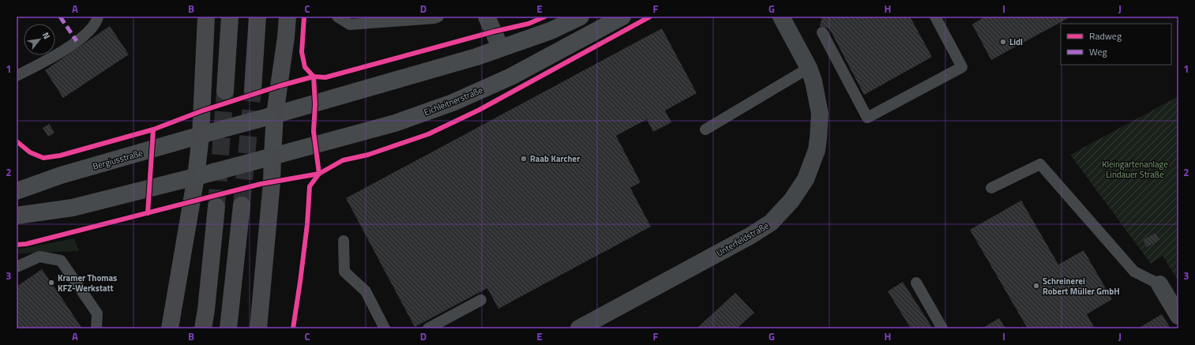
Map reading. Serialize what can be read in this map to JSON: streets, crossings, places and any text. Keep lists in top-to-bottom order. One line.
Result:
{"streets":{"main road":["Eichleitnerstraße","Bergiusstraße"],"street":["Unterfeldstraße"]},"parks":["Kleingartenanlage Lindauer Straße"],"places":["Lidl","Raab Karcher","Kramer Thomas KFZ-Werkstatt","Schreinerei Robert Müller GmbH"],"legend":["Radweg","Weg"],"north":"top right","grid":{"columns":["A","B","C","D","E","F","G","H","I","J"],"rows":["1","2","3"]}}
